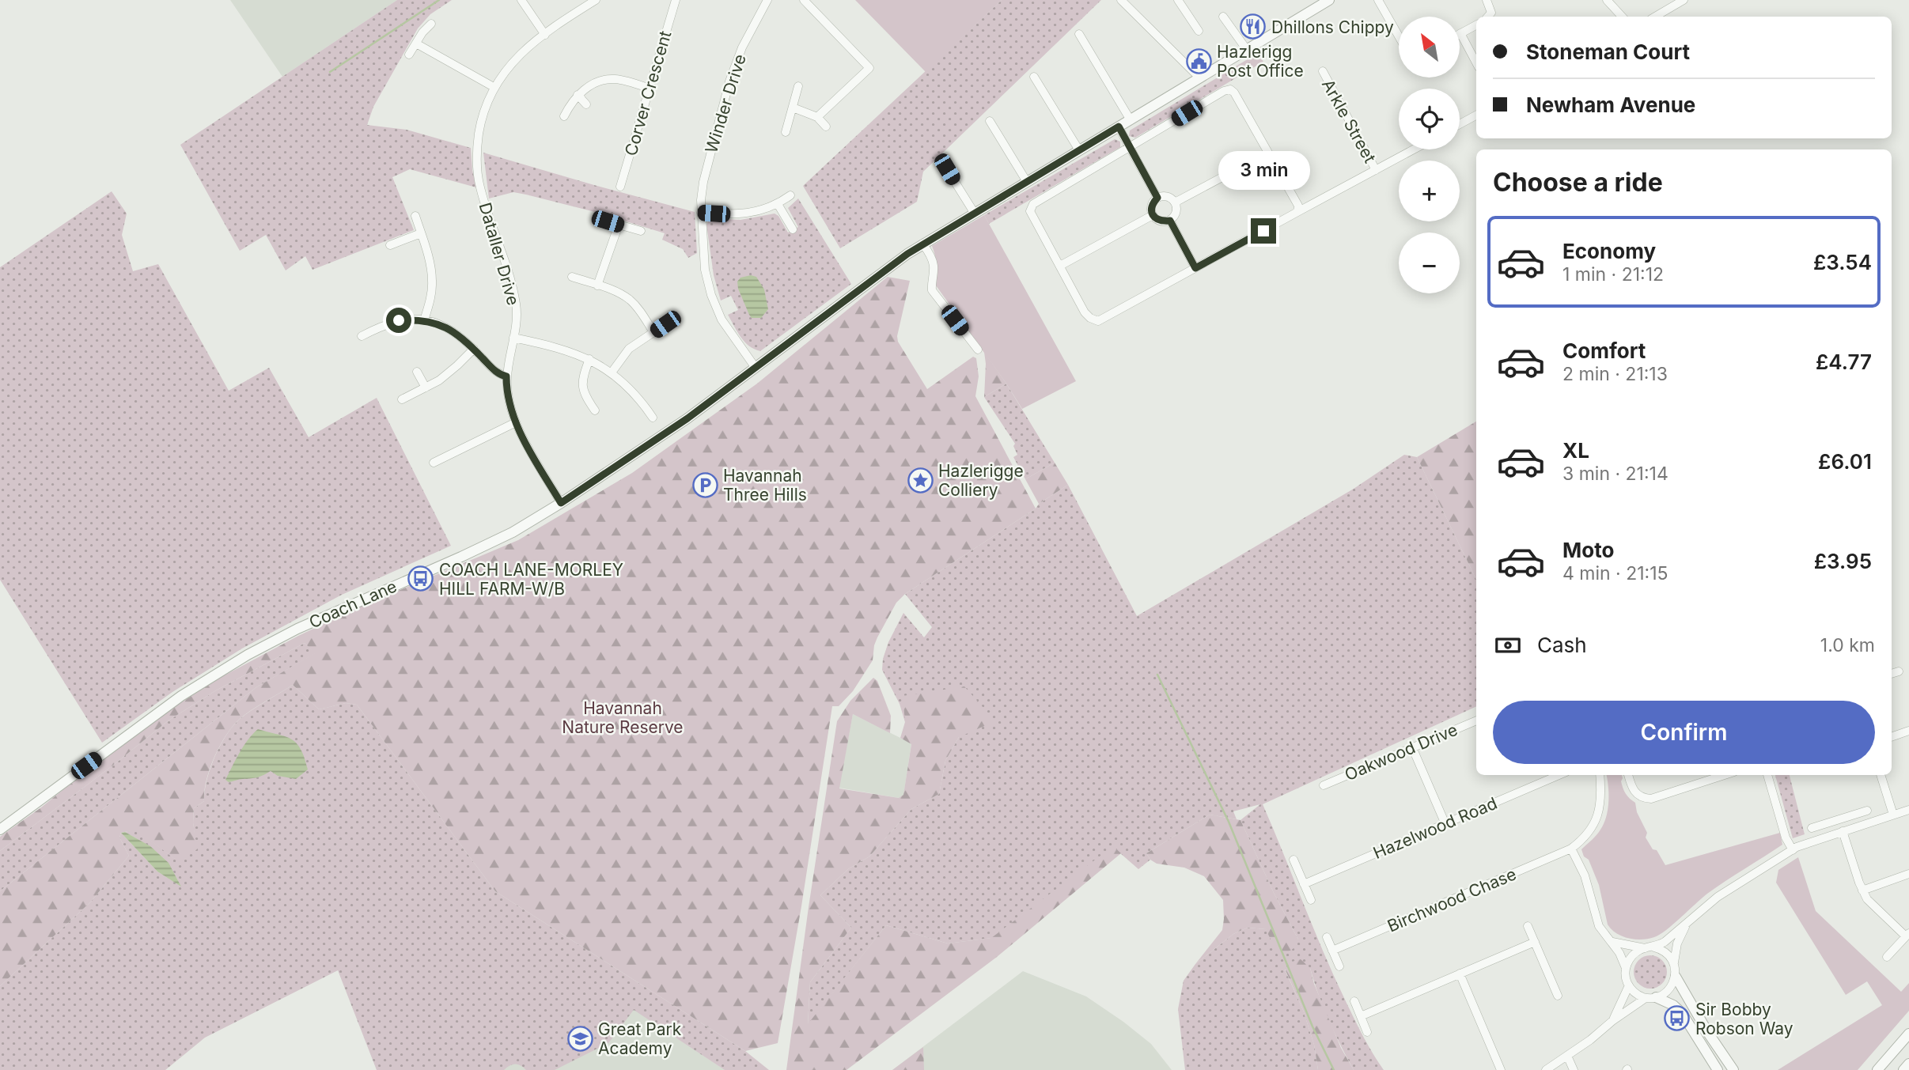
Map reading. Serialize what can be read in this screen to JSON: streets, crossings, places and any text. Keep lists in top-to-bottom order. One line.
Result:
{"streets":{"street":["Corver Crescent","Winder Drive","Arkle Street","Dataller Drive","Coach Lane","Oakwood Drive","Hazelwood Road","Birchwood Chase"]},"crossings":[["Winder Drive","Coach Lane"],["Dataller Drive","Coach Lane"]],"parks":["Havannah Nature Reserve"],"places":{"restaurant":["Dhillons Chippy"],"public building":["Hazlerigg Post Office"],"place":["Hazlerigge Colliery"],"parking":["Havannah Three Hills"],"bus stop":["COACH LANE-MORLEY HILL FARM-W/B","Sir Bobby Robson Way"],"school or university":["Great Park Academy"]},"north":"top left","page":{"map_buttons":["+","−"],"banner":["Stoneman Court","Newham Avenue"],"heading":"Choose a ride","bubble":"3 min","list":[{"name":"Economy","note":"1 min · 21:12","value":"£3.54"},{"name":"Comfort","note":"2 min · 21:13","value":"£4.77"},{"name":"XL","note":"3 min · 21:14","value":"£6.01"},{"name":"Moto","note":"4 min · 21:15","value":"£3.95"}],"pay":["Cash","1.0 km"],"buttons":"Confirm"}}
